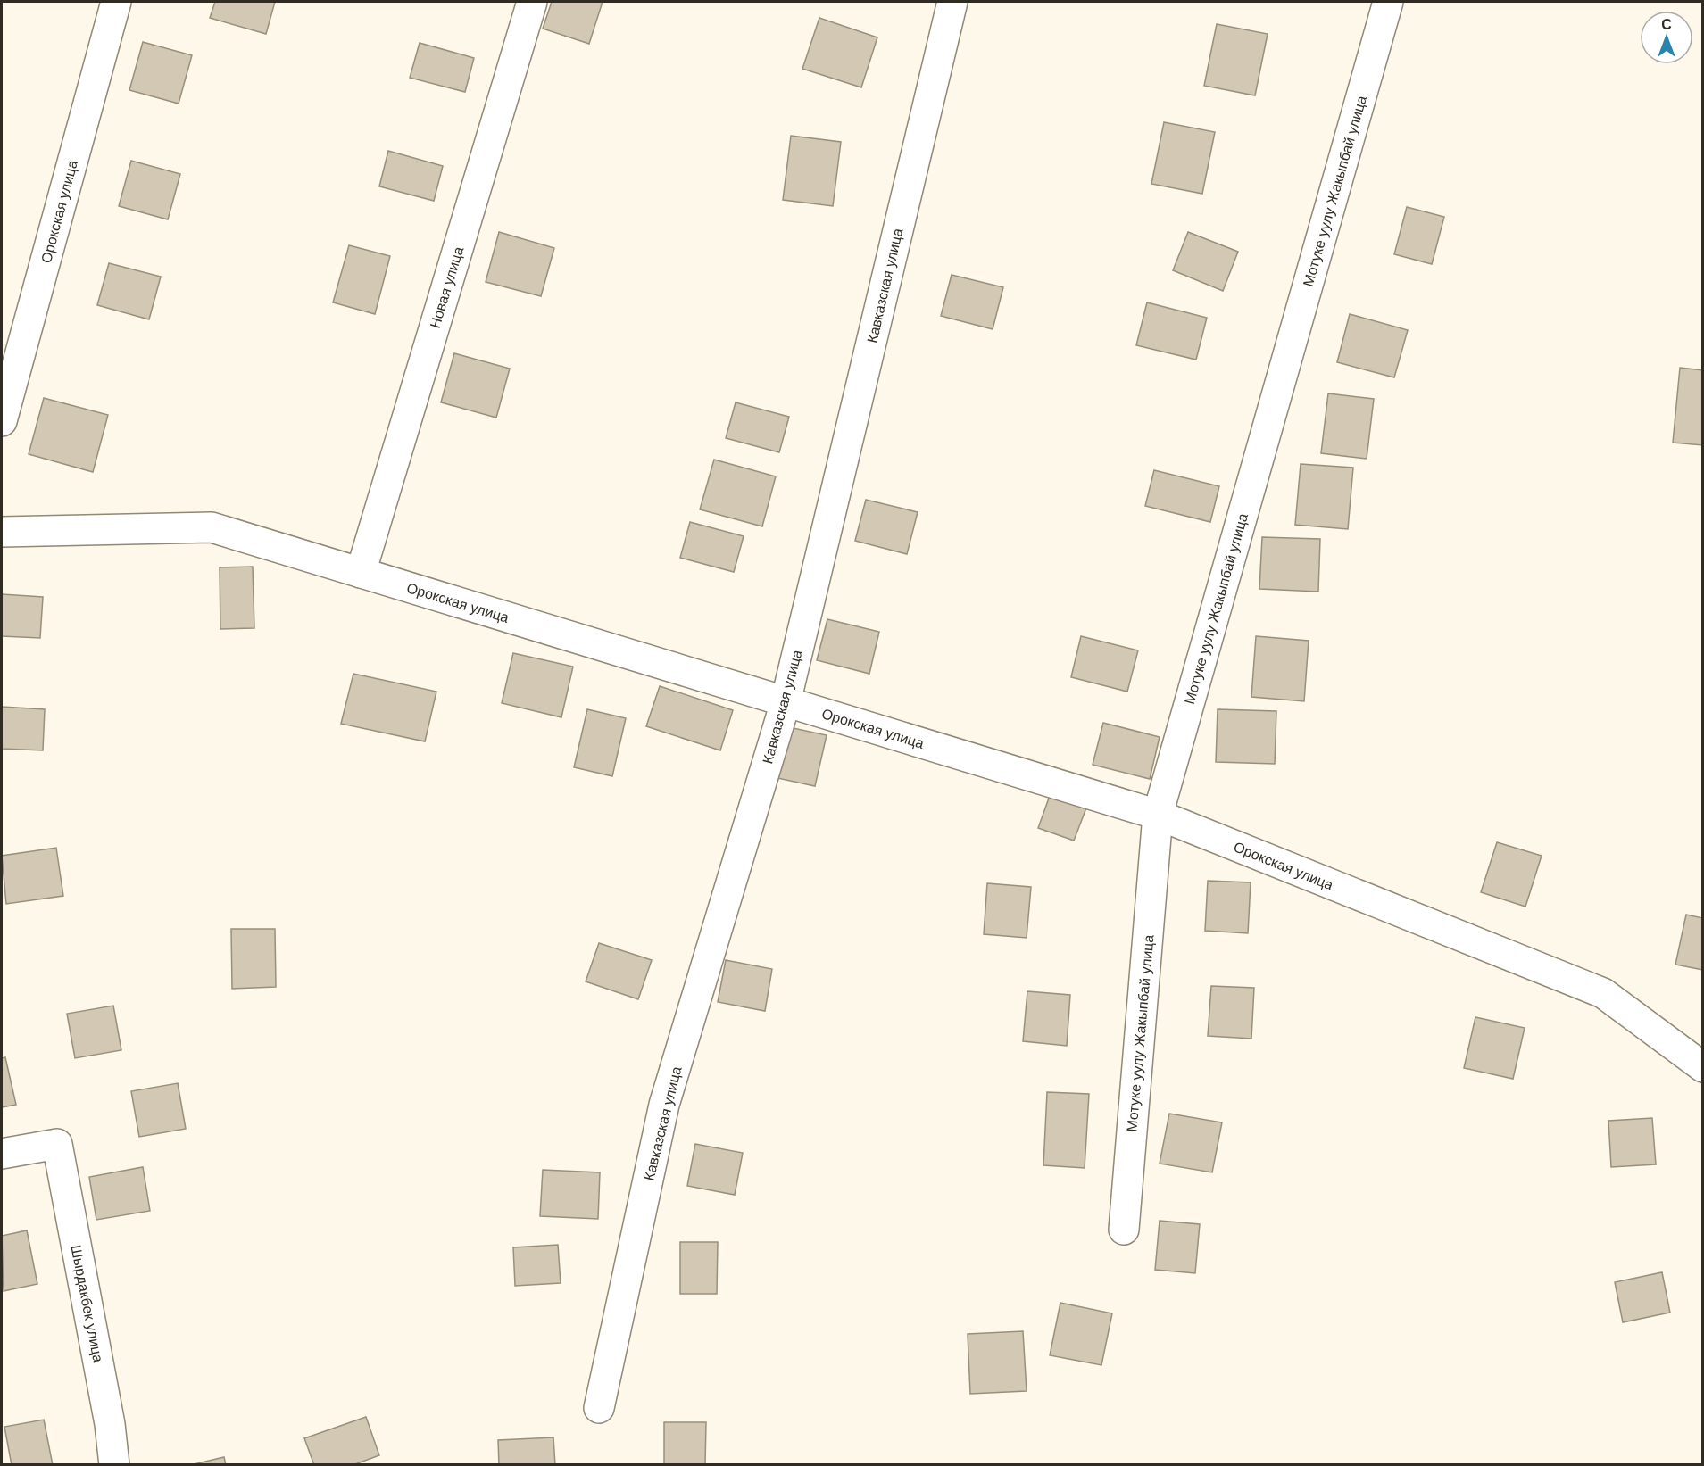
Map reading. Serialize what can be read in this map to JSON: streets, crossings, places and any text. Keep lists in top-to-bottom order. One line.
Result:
{"streets":{"street":["Мотуке уулу Жакыпбай улица","Орокская улица","Кавказская улица","Новая улица","Шырдакбек улица"]},"crossings":[["Мотуке уулу Жакыпбай улица","Орокская улица"],["Орокская улица","Кавказская улица"],["Орокская улица","Новая улица"]],"north":"top"}
